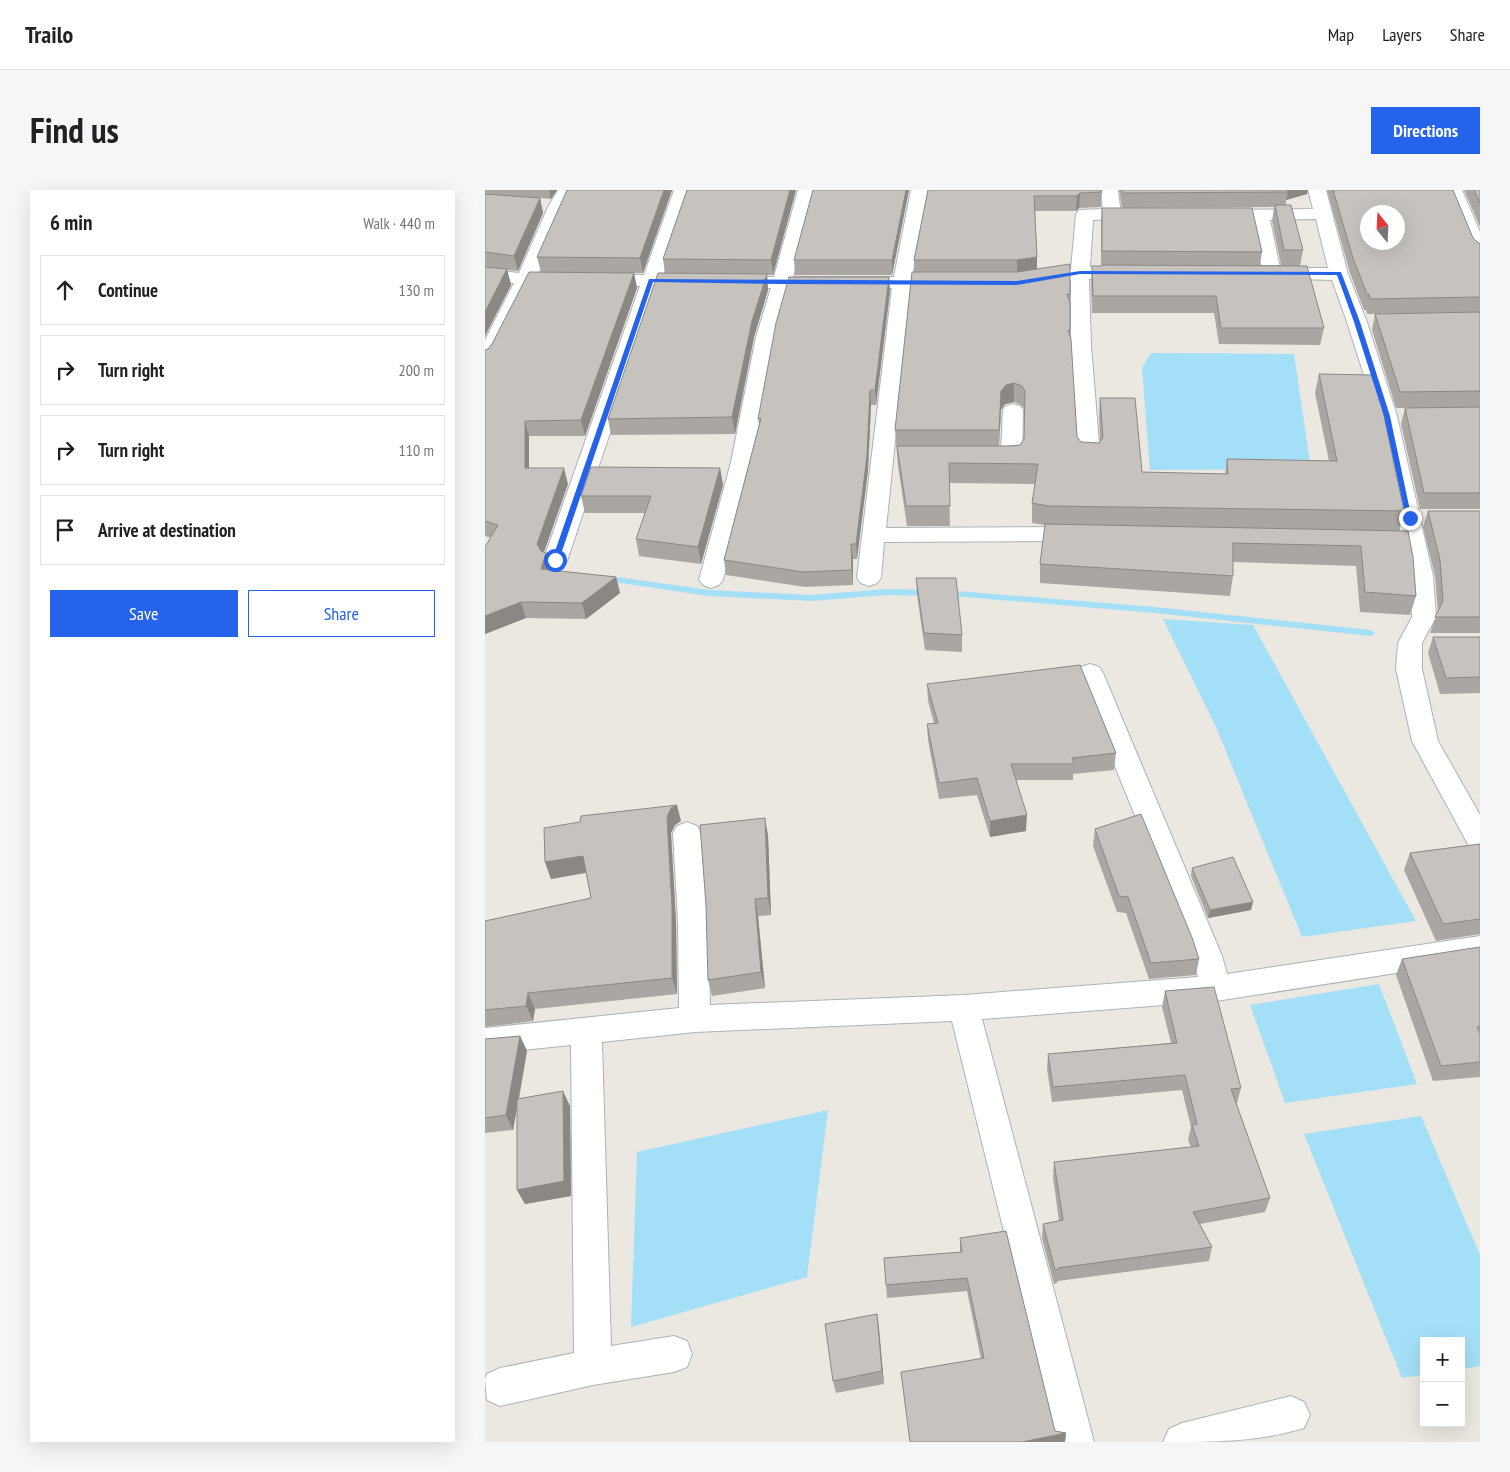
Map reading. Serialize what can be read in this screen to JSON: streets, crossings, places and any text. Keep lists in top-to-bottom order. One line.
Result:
{"north":"top","page":{"header":"Trailo","nav":["Map","Layers","Share"],"title":"Find us","buttons":["Directions",["Save","Share"]],"heading":["6 min","Walk · 440 m"],"list":[["Continue","130 m"],["Turn right","200 m"],["Turn right","110 m"],"Arrive at destination"],"map_buttons":["+","−"]}}
